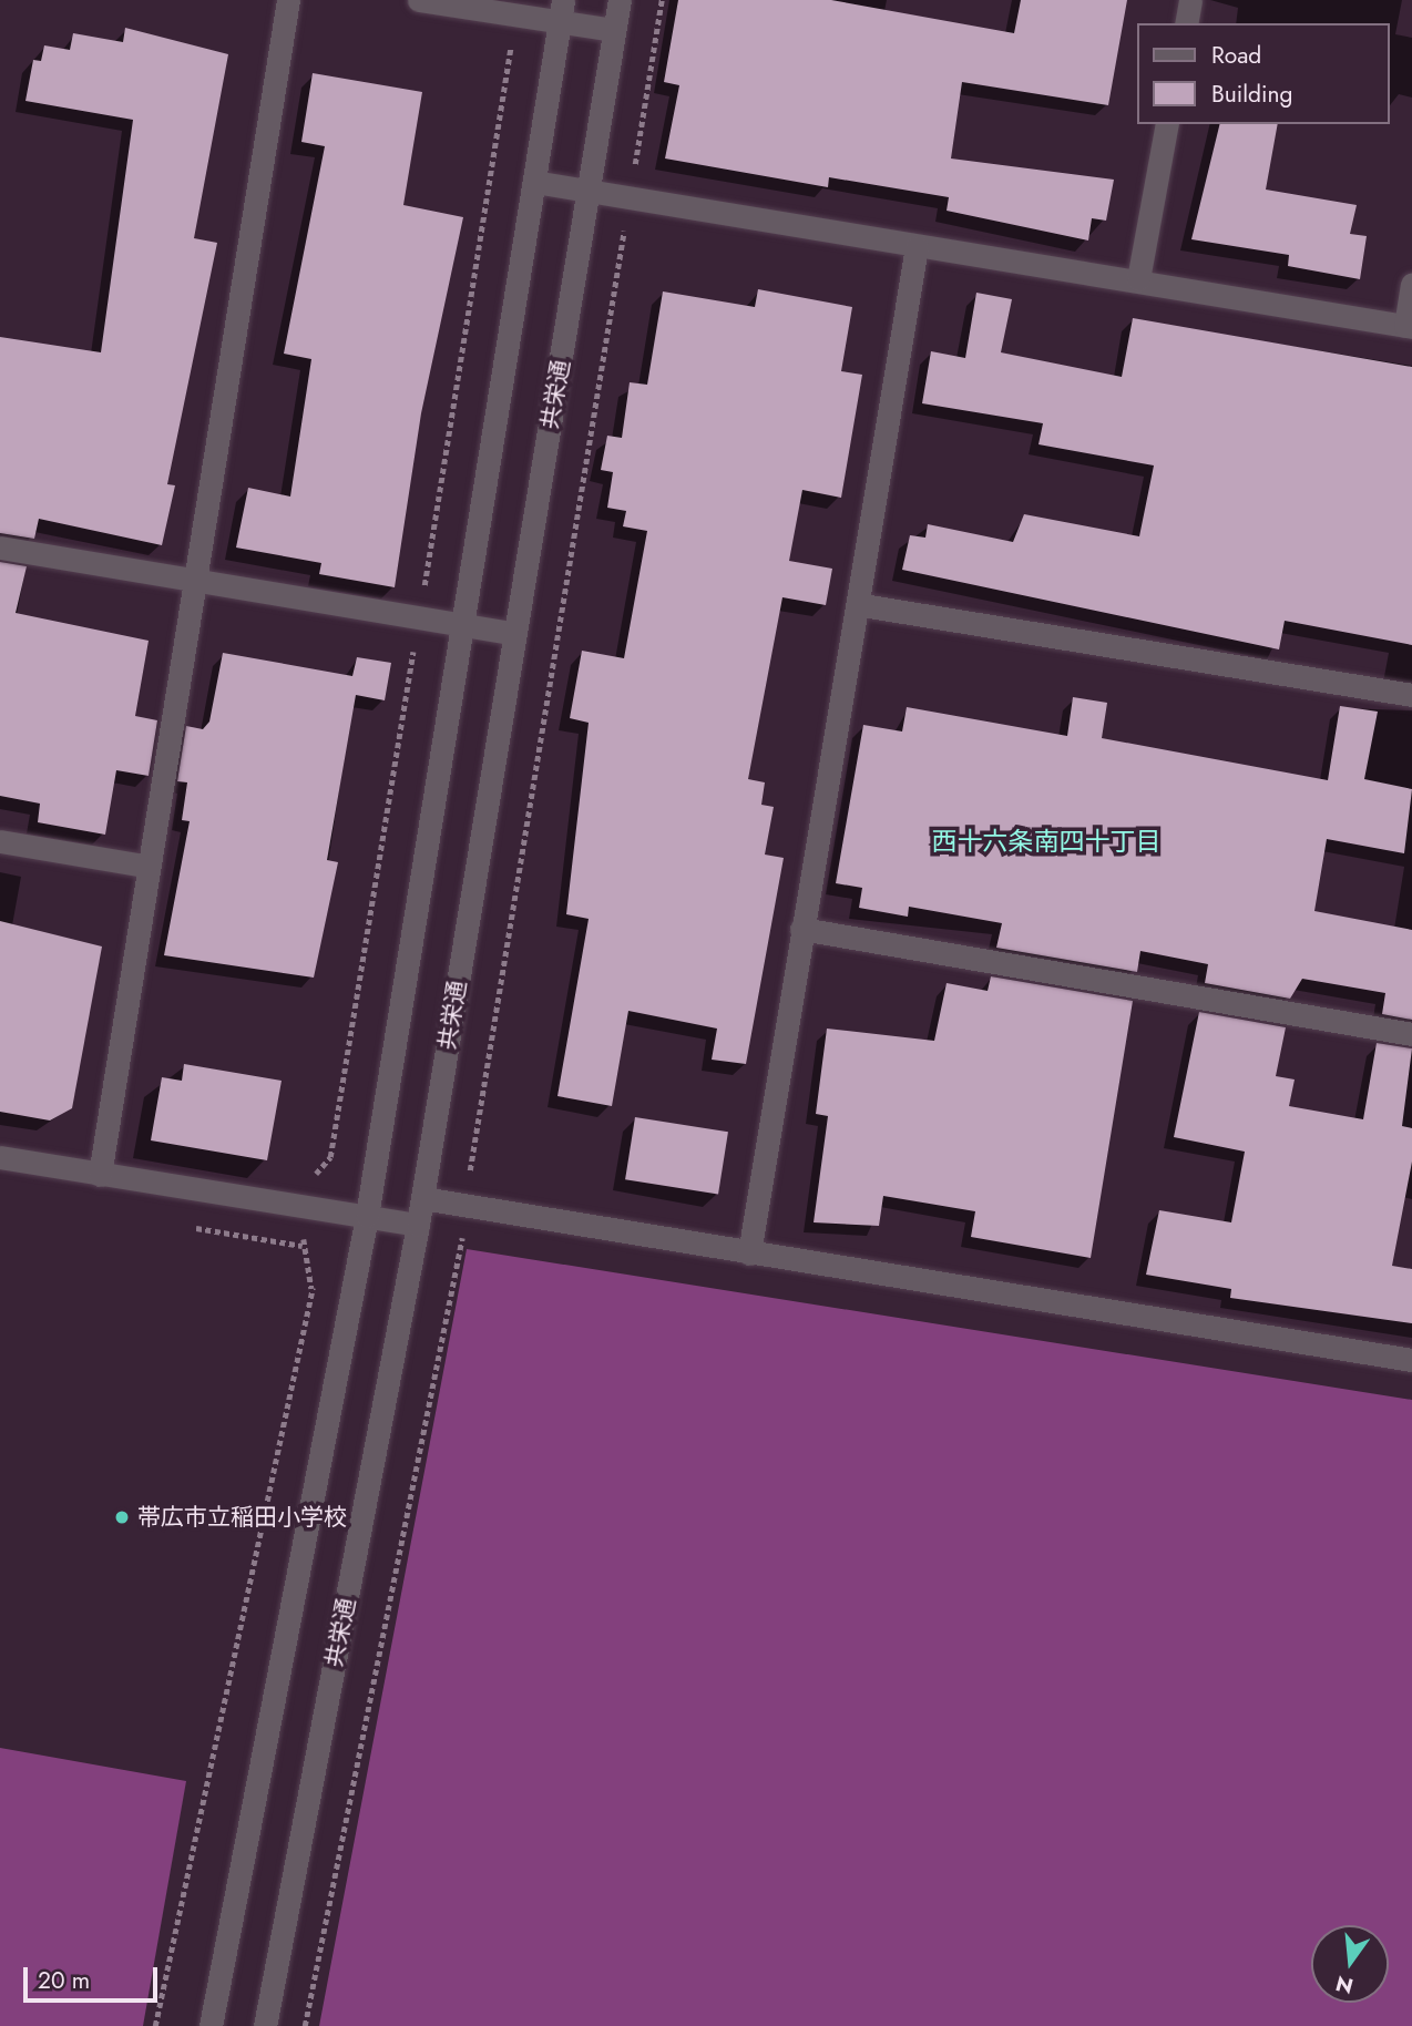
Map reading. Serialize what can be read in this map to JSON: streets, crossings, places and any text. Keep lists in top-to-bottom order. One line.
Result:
{"streets":{"street":["共栄通"]},"districts":["西十六条南四十丁目"],"places":["帯広市立稲田小学校"],"legend":["Road","Building"],"scale_bar":"20 m","north":"bottom"}
